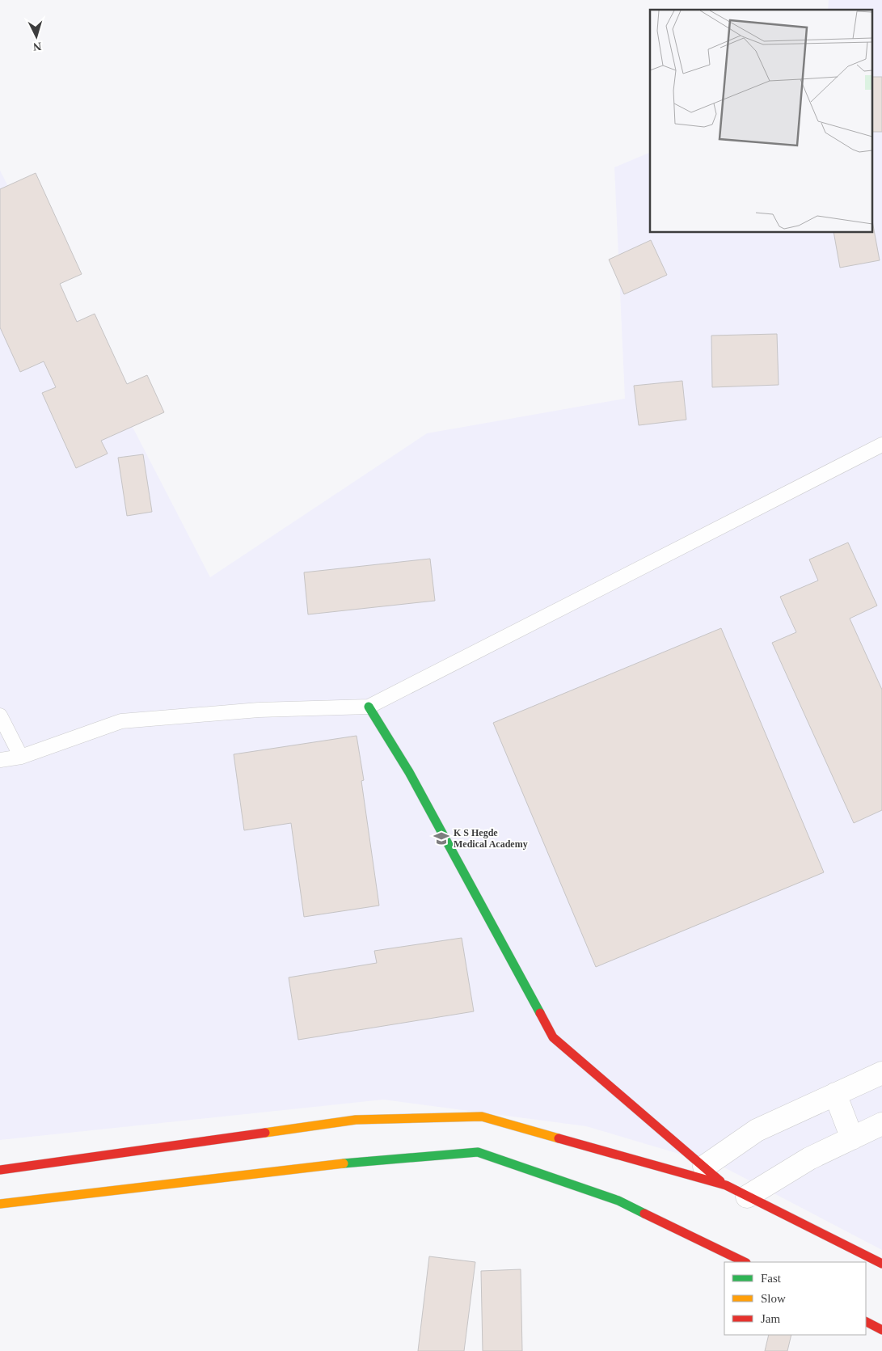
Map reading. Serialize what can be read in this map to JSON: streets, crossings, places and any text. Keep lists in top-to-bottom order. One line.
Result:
{"places":{"school or university":["K S Hegde Medical Academy"]},"legend":["Fast","Slow","Jam"],"north":"bottom"}
